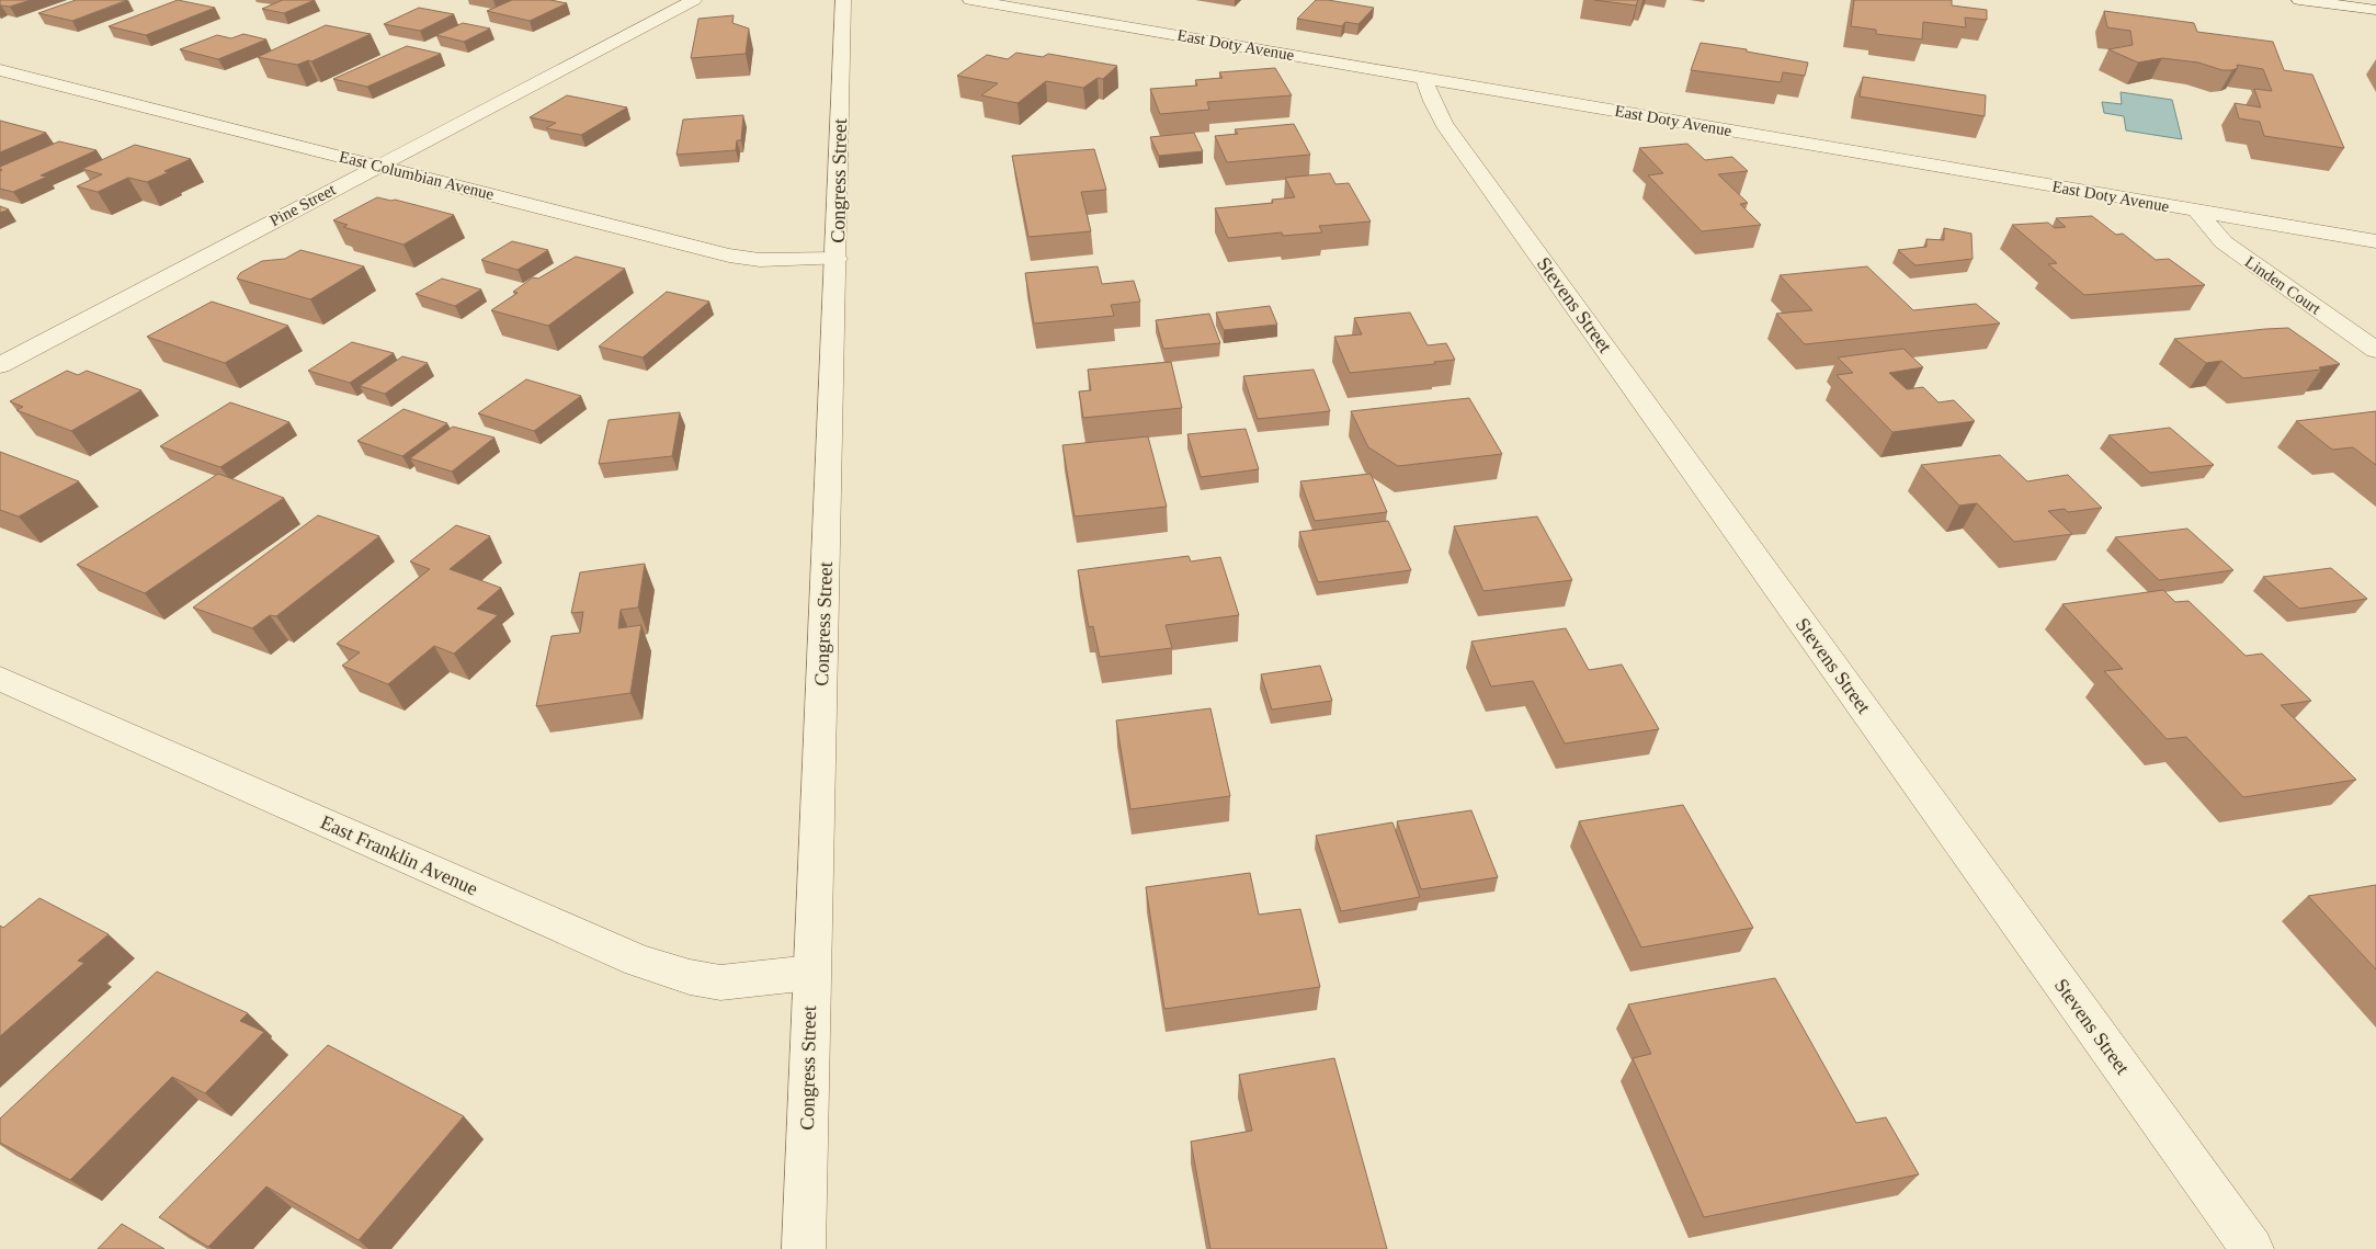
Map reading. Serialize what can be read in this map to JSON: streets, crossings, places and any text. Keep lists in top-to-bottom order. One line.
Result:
{"streets":{"street":["East Doty Avenue","East Columbian Avenue","Congress Street","Pine Street","Linden Court","Stevens Street","East Franklin Avenue"]},"crossings":[["East Doty Avenue","Linden Court"],["East Doty Avenue","Stevens Street"],["East Columbian Avenue","Congress Street"],["East Columbian Avenue","Pine Street"],["Congress Street","East Franklin Avenue"]]}
